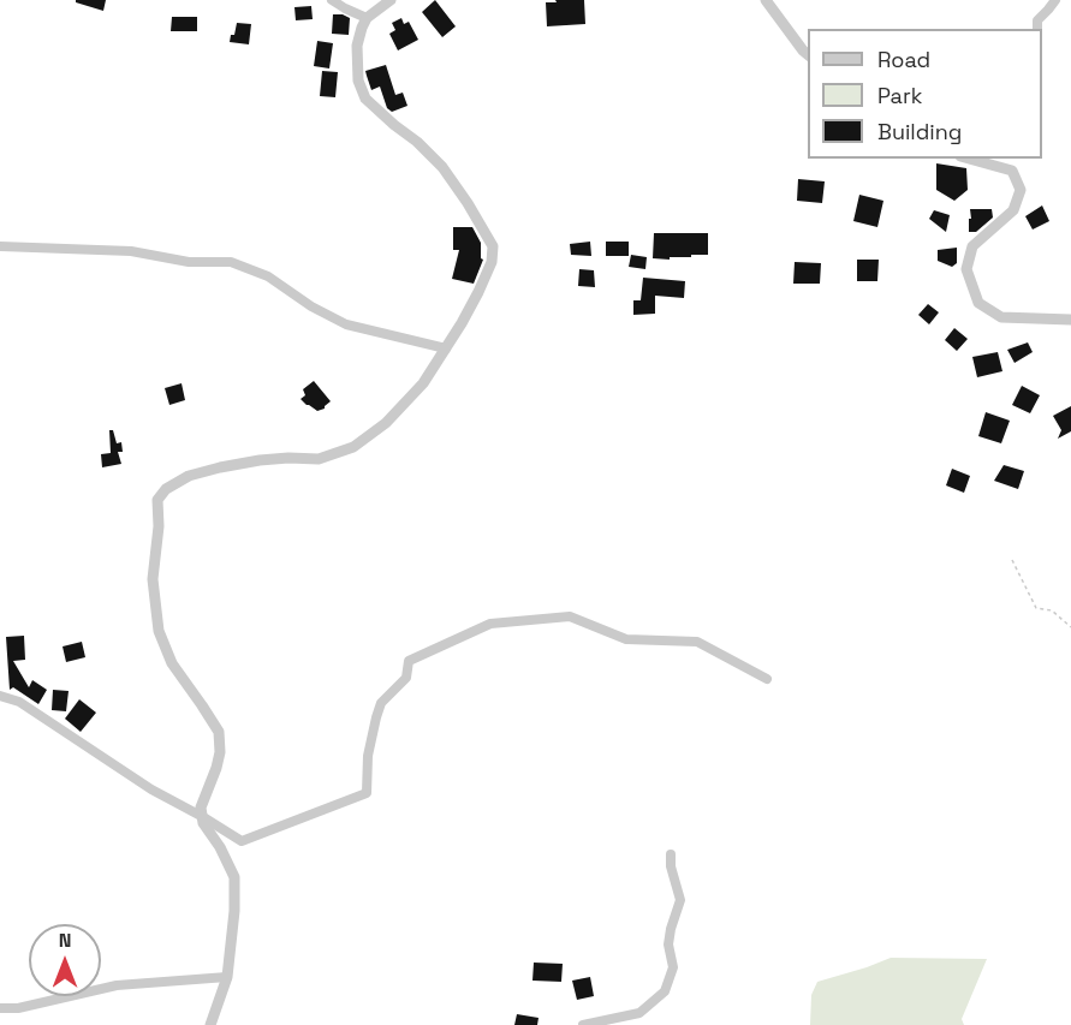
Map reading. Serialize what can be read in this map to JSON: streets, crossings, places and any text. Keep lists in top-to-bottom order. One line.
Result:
{"legend":["Road","Park","Building"],"north":"top"}
